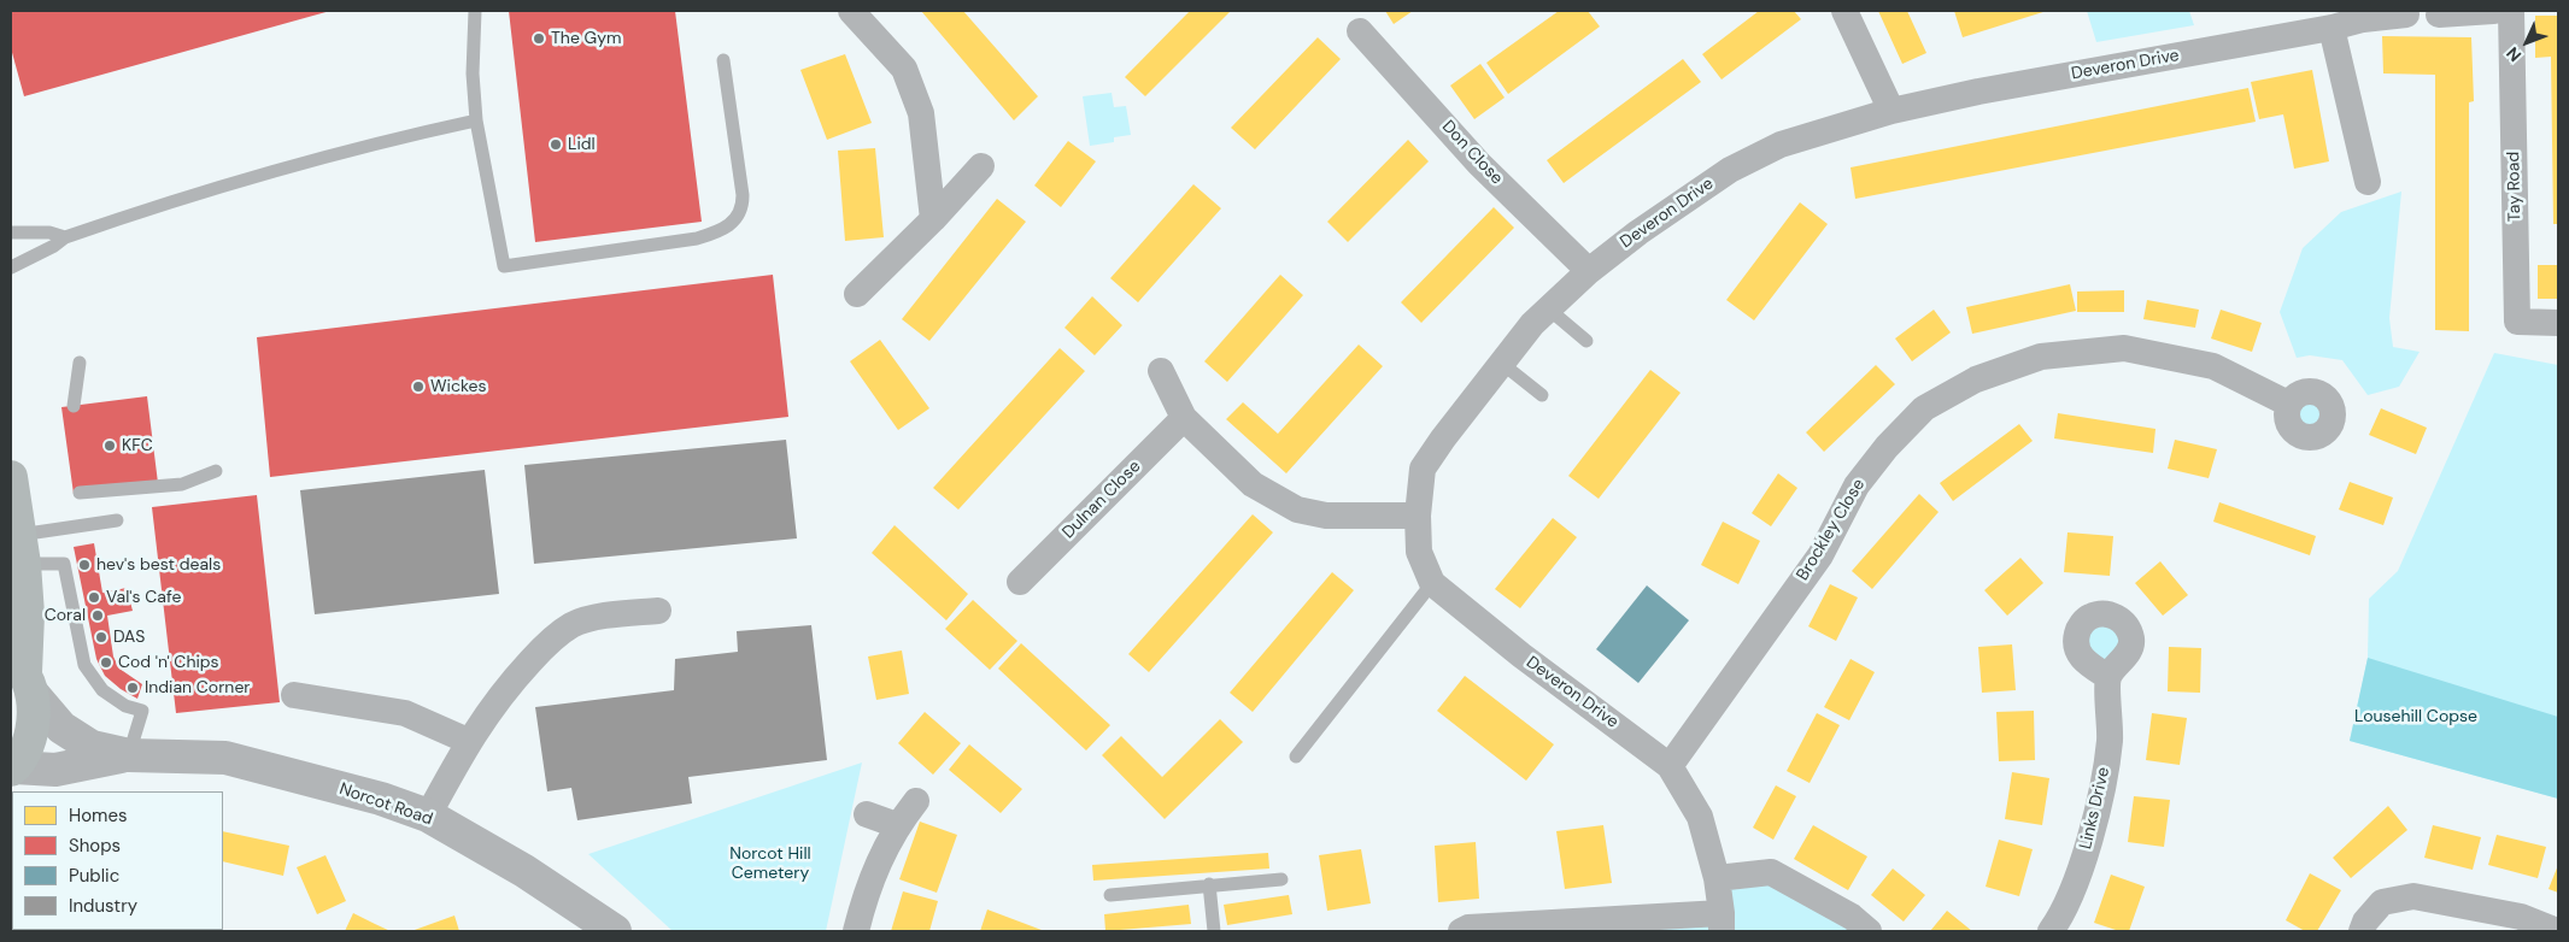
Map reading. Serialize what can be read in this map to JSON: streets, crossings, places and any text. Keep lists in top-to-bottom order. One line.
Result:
{"streets":{"street":["Deveron Drive","Don Close","Tay Road","Dulnan Close","Brockley Close","Norcot Road","Links Drive"]},"crossings":[["Deveron Drive","Don Close"],["Deveron Drive","Brockley Close"]],"parks":["Lousehill Copse","Norcot Hill Cemetery"],"places":["The Gym","Lidl","Wickes","KFC","hev's best deals","Val's Cafe","Coral","DAS","Cod 'n' Chips","Indian Corner"],"legend":["Homes","Shops","Public","Industry"],"north":"bottom left"}
